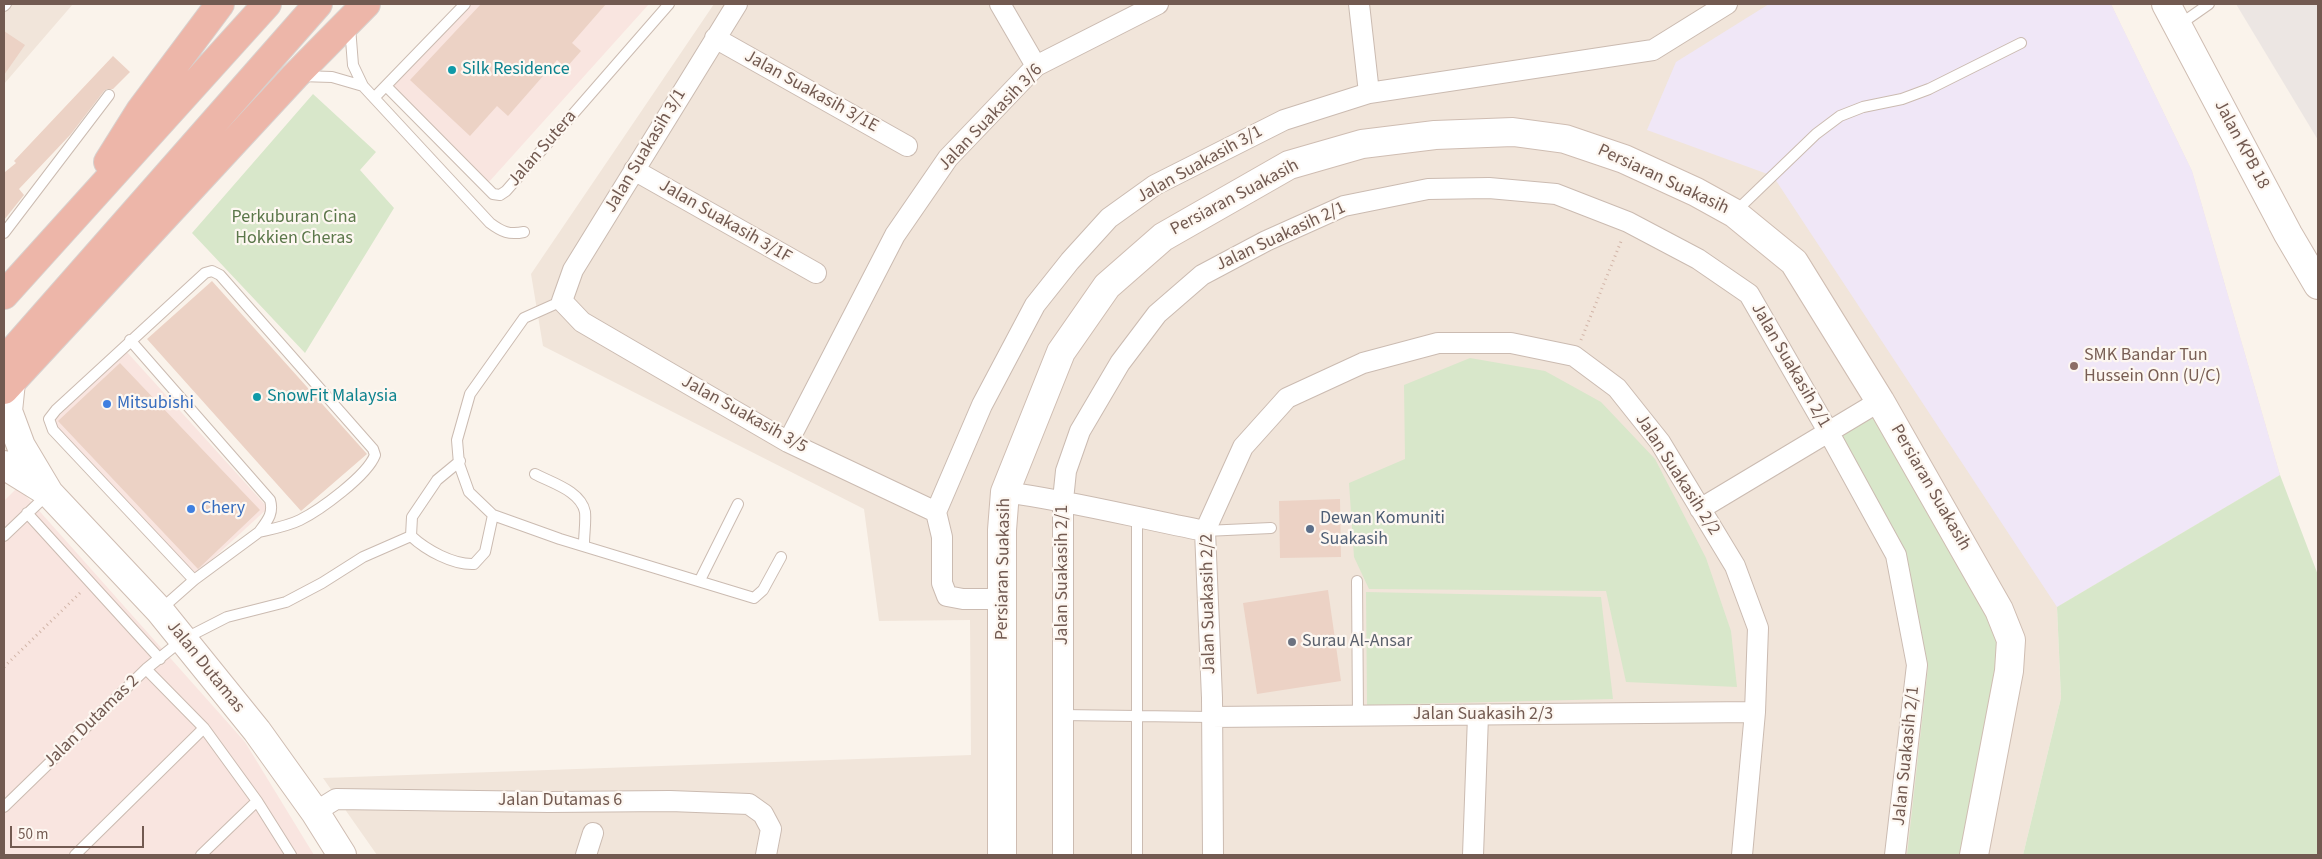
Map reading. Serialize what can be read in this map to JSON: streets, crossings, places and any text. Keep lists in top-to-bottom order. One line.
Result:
{"streets":{"street":["Jalan Suakasih 3/1E","Jalan Suakasih 3/6","Jalan KPB 18","Jalan Suakasih 3/1","Persiaran Suakasih","Jalan Suakasih 3/1F","Jalan Suakasih 2/1","Jalan Suakasih 3/5","Jalan Suakasih 2/2","Jalan Dutamas","Jalan Suakasih 2/3","Jalan Dutamas 6"],"lane":["Jalan Sutera","Jalan Dutamas 2"]},"crossings":[["Jalan Suakasih 3/1E","Jalan Suakasih 3/1"],["Jalan Suakasih 3/6","Jalan Suakasih 3/5"],["Jalan Suakasih 3/1","Jalan Suakasih 3/1F"],["Jalan Suakasih 3/1","Jalan Suakasih 3/5"],["Jalan Suakasih 2/2","Jalan Suakasih 2/3"],["Jalan Dutamas","Jalan Dutamas 2"],["Jalan Dutamas","Jalan Dutamas 6"]],"parks":["Perkuburan Cina Hokkien Cheras"],"places":["Silk Residence","SMK Bandar Tun Hussein Onn (U/C)","SnowFit Malaysia","Mitsubishi","Chery","Dewan Komuniti Suakasih","Surau Al-Ansar"],"scale_bar":"50 m"}
